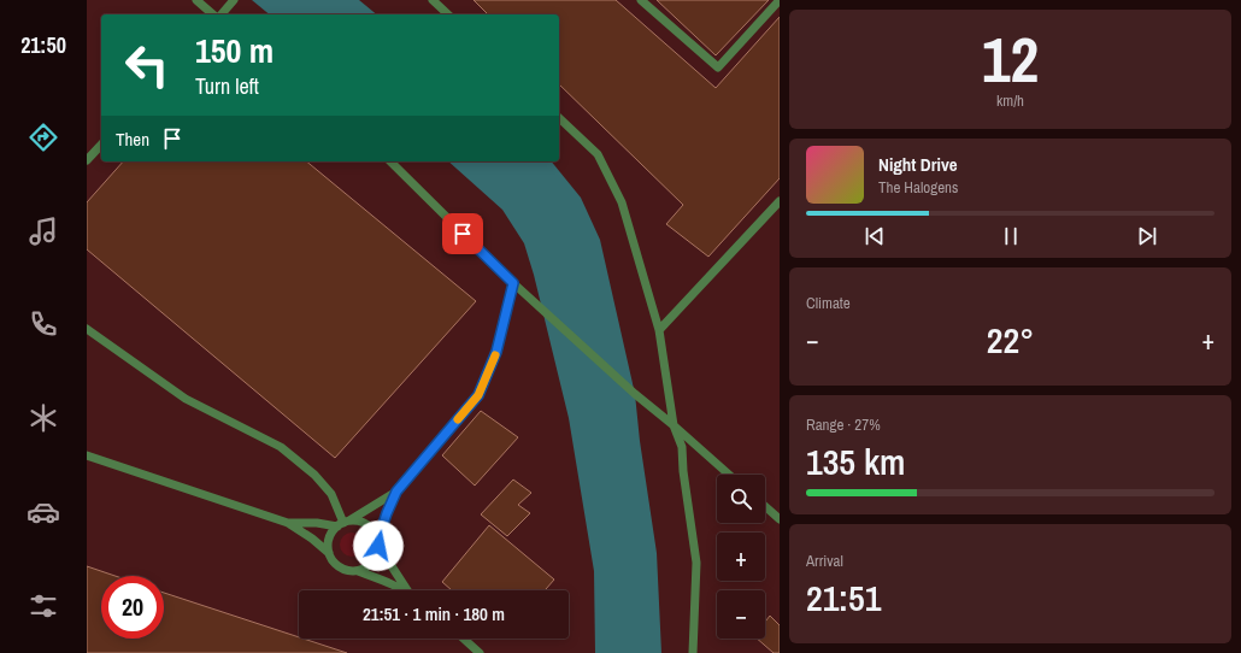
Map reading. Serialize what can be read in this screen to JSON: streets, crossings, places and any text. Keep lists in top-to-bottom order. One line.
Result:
{"page":{"tabs":"21:50","tile":[["12","km/h"],"Climate",["Range · 27%","135 km"],["Arrival","21:51"]],"turn":["150 m","Turn left"],"then":"Then","song":["Night Drive","The Halogens"],"heat":["−","22°","+"],"map_buttons":["+","−"],"limit":"20","trip":"21:51 · 1 min · 180 m"}}
